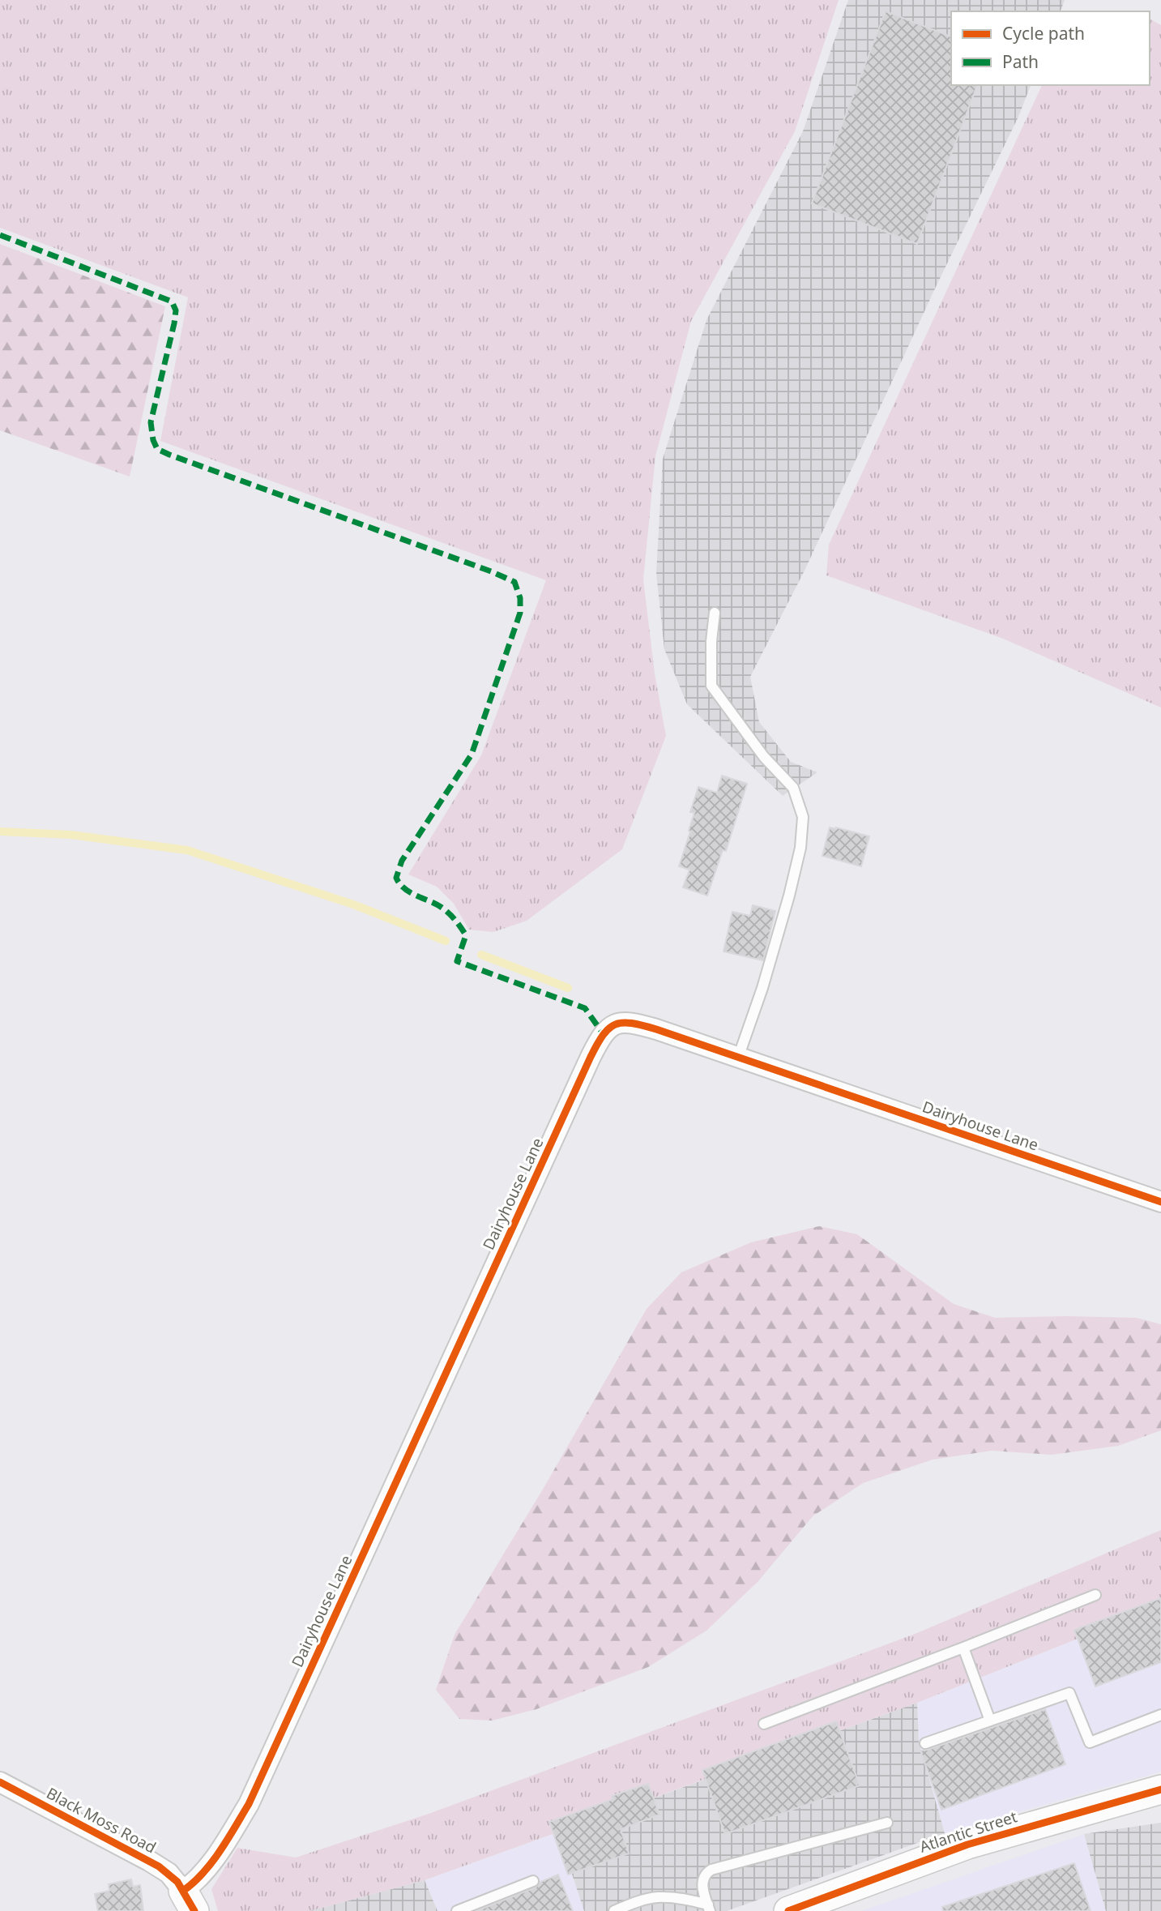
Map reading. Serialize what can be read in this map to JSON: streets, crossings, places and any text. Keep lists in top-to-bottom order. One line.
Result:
{"streets":{"street":["Dairyhouse Lane","Black Moss Road","Atlantic Street"]},"crossings":[["Dairyhouse Lane","Black Moss Road"]],"legend":["Cycle path","Path"]}
